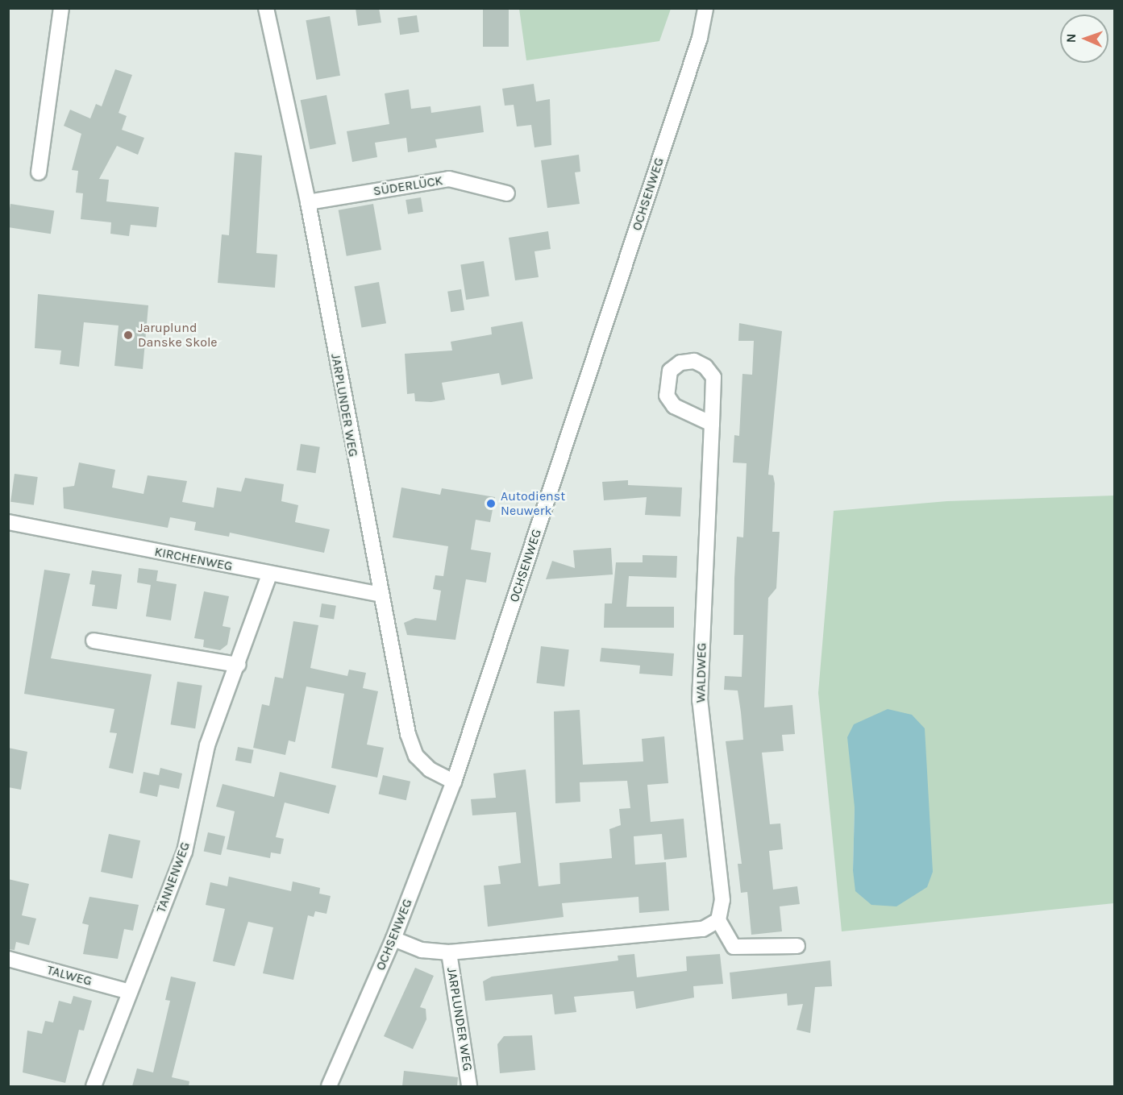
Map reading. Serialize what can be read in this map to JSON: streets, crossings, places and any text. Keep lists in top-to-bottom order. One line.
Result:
{"streets":{"street":["SÜDERLÜCK","OCHSENWEG","JARPLUNDER WEG","KIRCHENWEG","WALDWEG","TANNENWEG","TALWEG"]},"crossings":[["SÜDERLÜCK","JARPLUNDER WEG"],["OCHSENWEG","JARPLUNDER WEG"],["JARPLUNDER WEG","KIRCHENWEG"],["KIRCHENWEG","TANNENWEG"],["TANNENWEG","TALWEG"]],"places":["Jaruplund Danske Skole","Autodienst Neuwerk"],"north":"left"}
